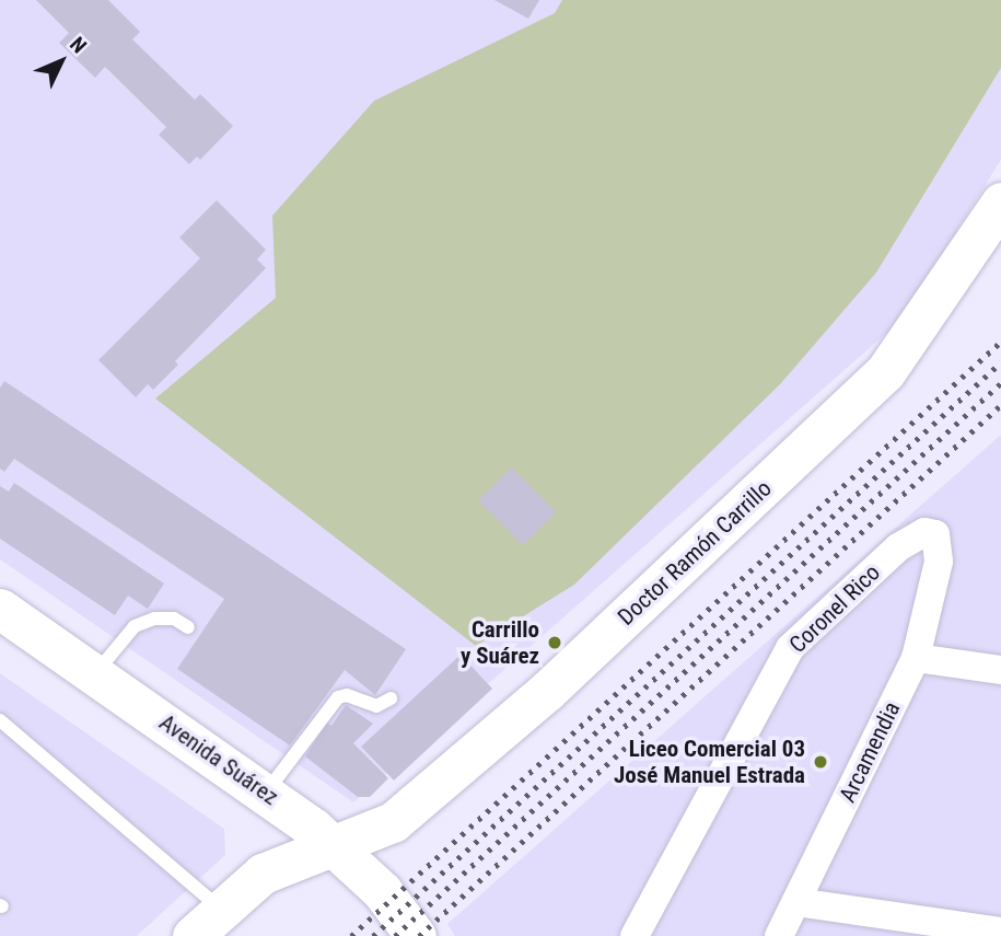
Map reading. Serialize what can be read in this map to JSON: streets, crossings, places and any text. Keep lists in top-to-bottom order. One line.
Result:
{"streets":{"main road":["Doctor Ramón Carrillo","Avenida Suárez"],"street":["Coronel Rico","Arcamendia"]},"crossings":[["Doctor Ramón Carrillo","Avenida Suárez"],["Coronel Rico","Arcamendia"]],"places":["Carrillo y Suárez","Liceo Comercial 03 José Manuel Estrada"],"north":"top right"}
